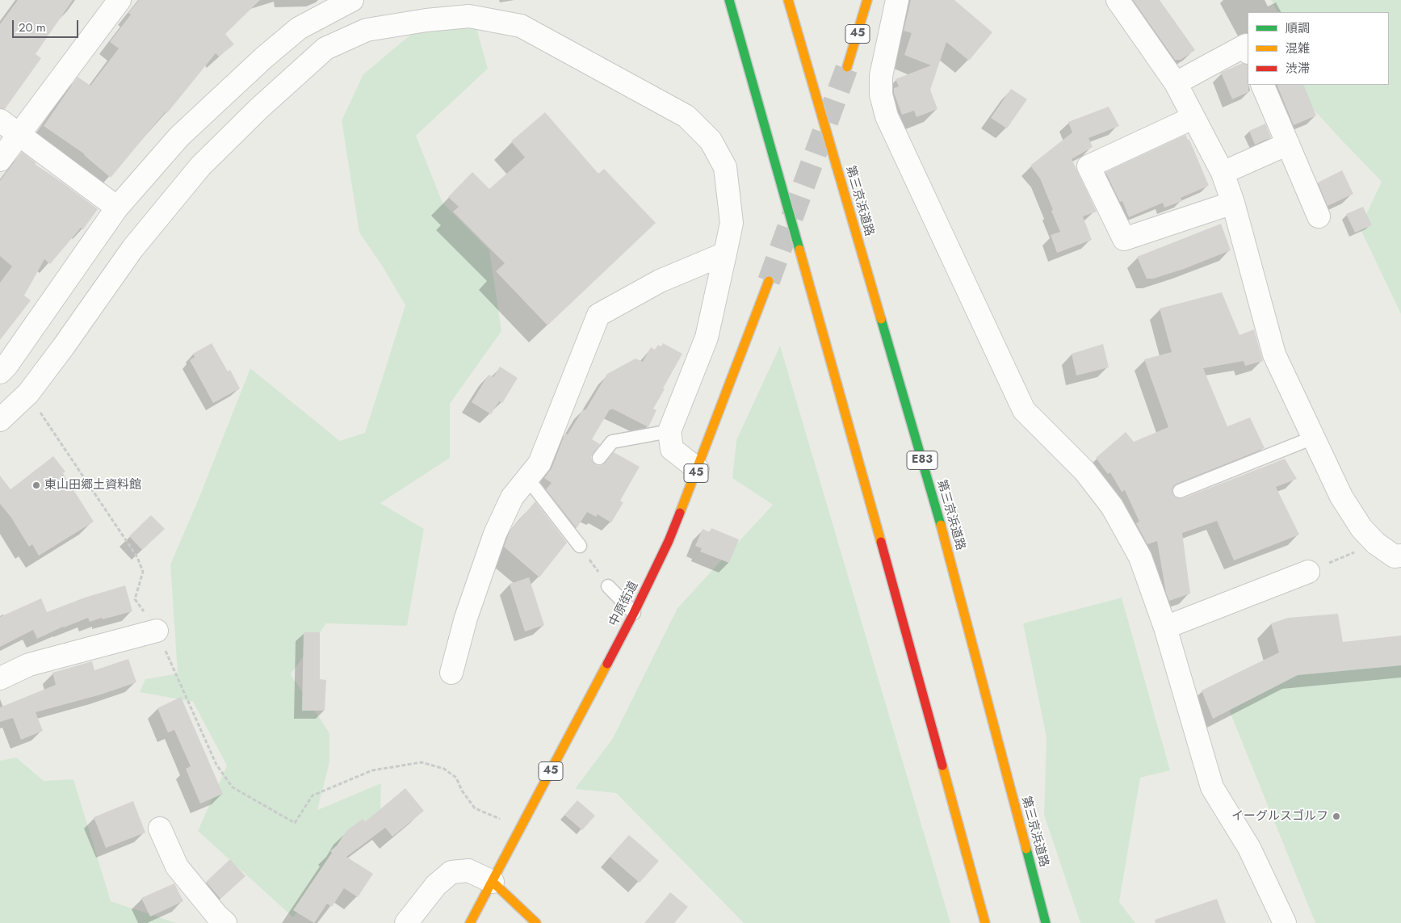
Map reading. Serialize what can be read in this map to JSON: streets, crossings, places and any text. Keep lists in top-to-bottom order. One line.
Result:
{"streets":{"main road":["45","第三京浜道路","E83","中原街道"]},"places":["東山田郷土資料館","イーグルスゴルフ"],"legend":["順調","混雑","渋滞"],"scale_bar":"20 m"}
